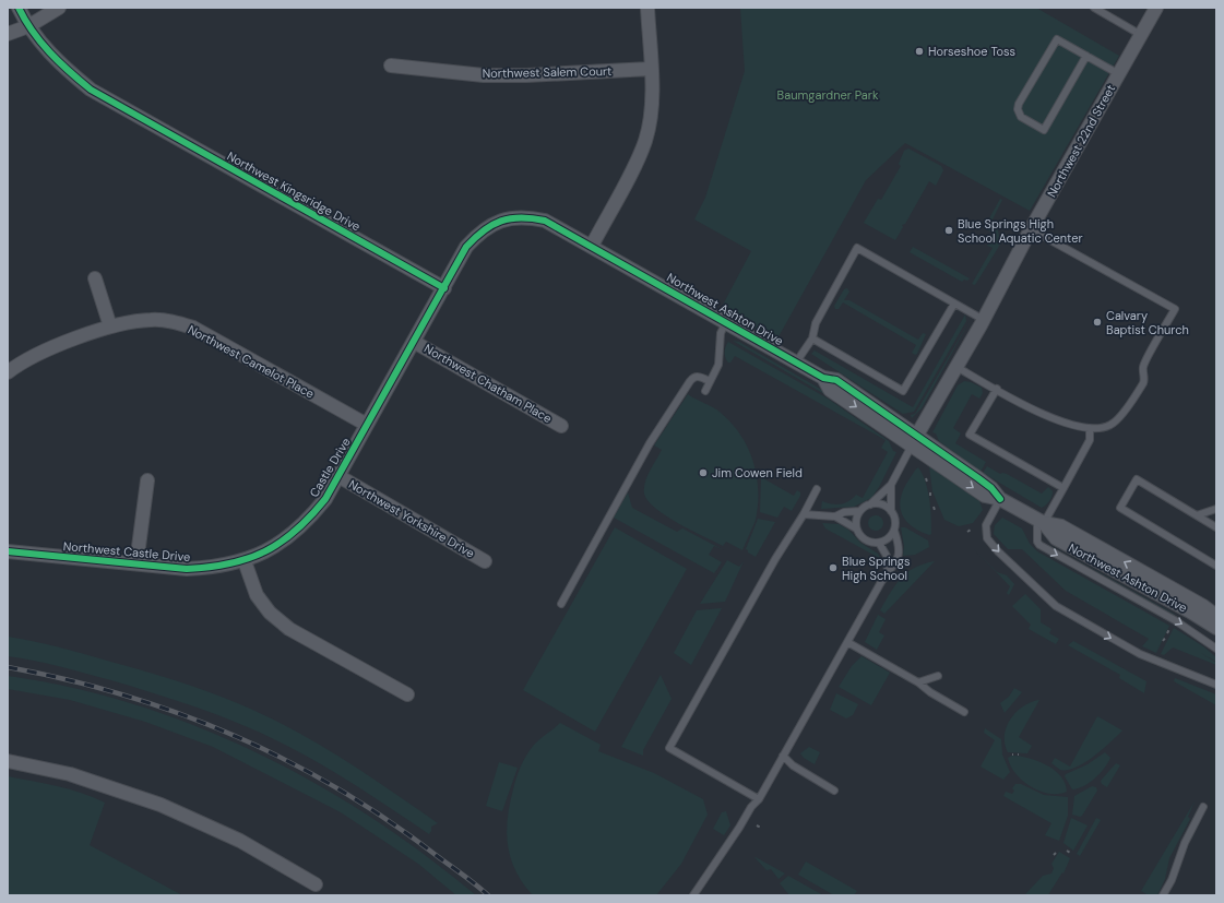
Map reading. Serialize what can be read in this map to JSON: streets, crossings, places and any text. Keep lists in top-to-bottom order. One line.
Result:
{"streets":{"street":["Northwest Salem Court","Northwest 22nd Street","Northwest Kingsridge Drive","Northwest Ashton Drive","Northwest Camelot Place","Northwest Chatham Place","Castle Drive","Northwest Yorkshire Drive","Northwest Castle Drive"]},"crossings":[["Northwest 22nd Street","Northwest Ashton Drive"],["Northwest Kingsridge Drive","Northwest Ashton Drive"],["Northwest Camelot Place","Castle Drive"],["Castle Drive","Northwest Yorkshire Drive"],["Castle Drive","Northwest Castle Drive"]],"parks":["Baumgardner Park"],"places":["Horseshoe Toss","Blue Springs High School Aquatic Center","Calvary Baptist Church","Jim Cowen Field","Blue Springs High School"]}
